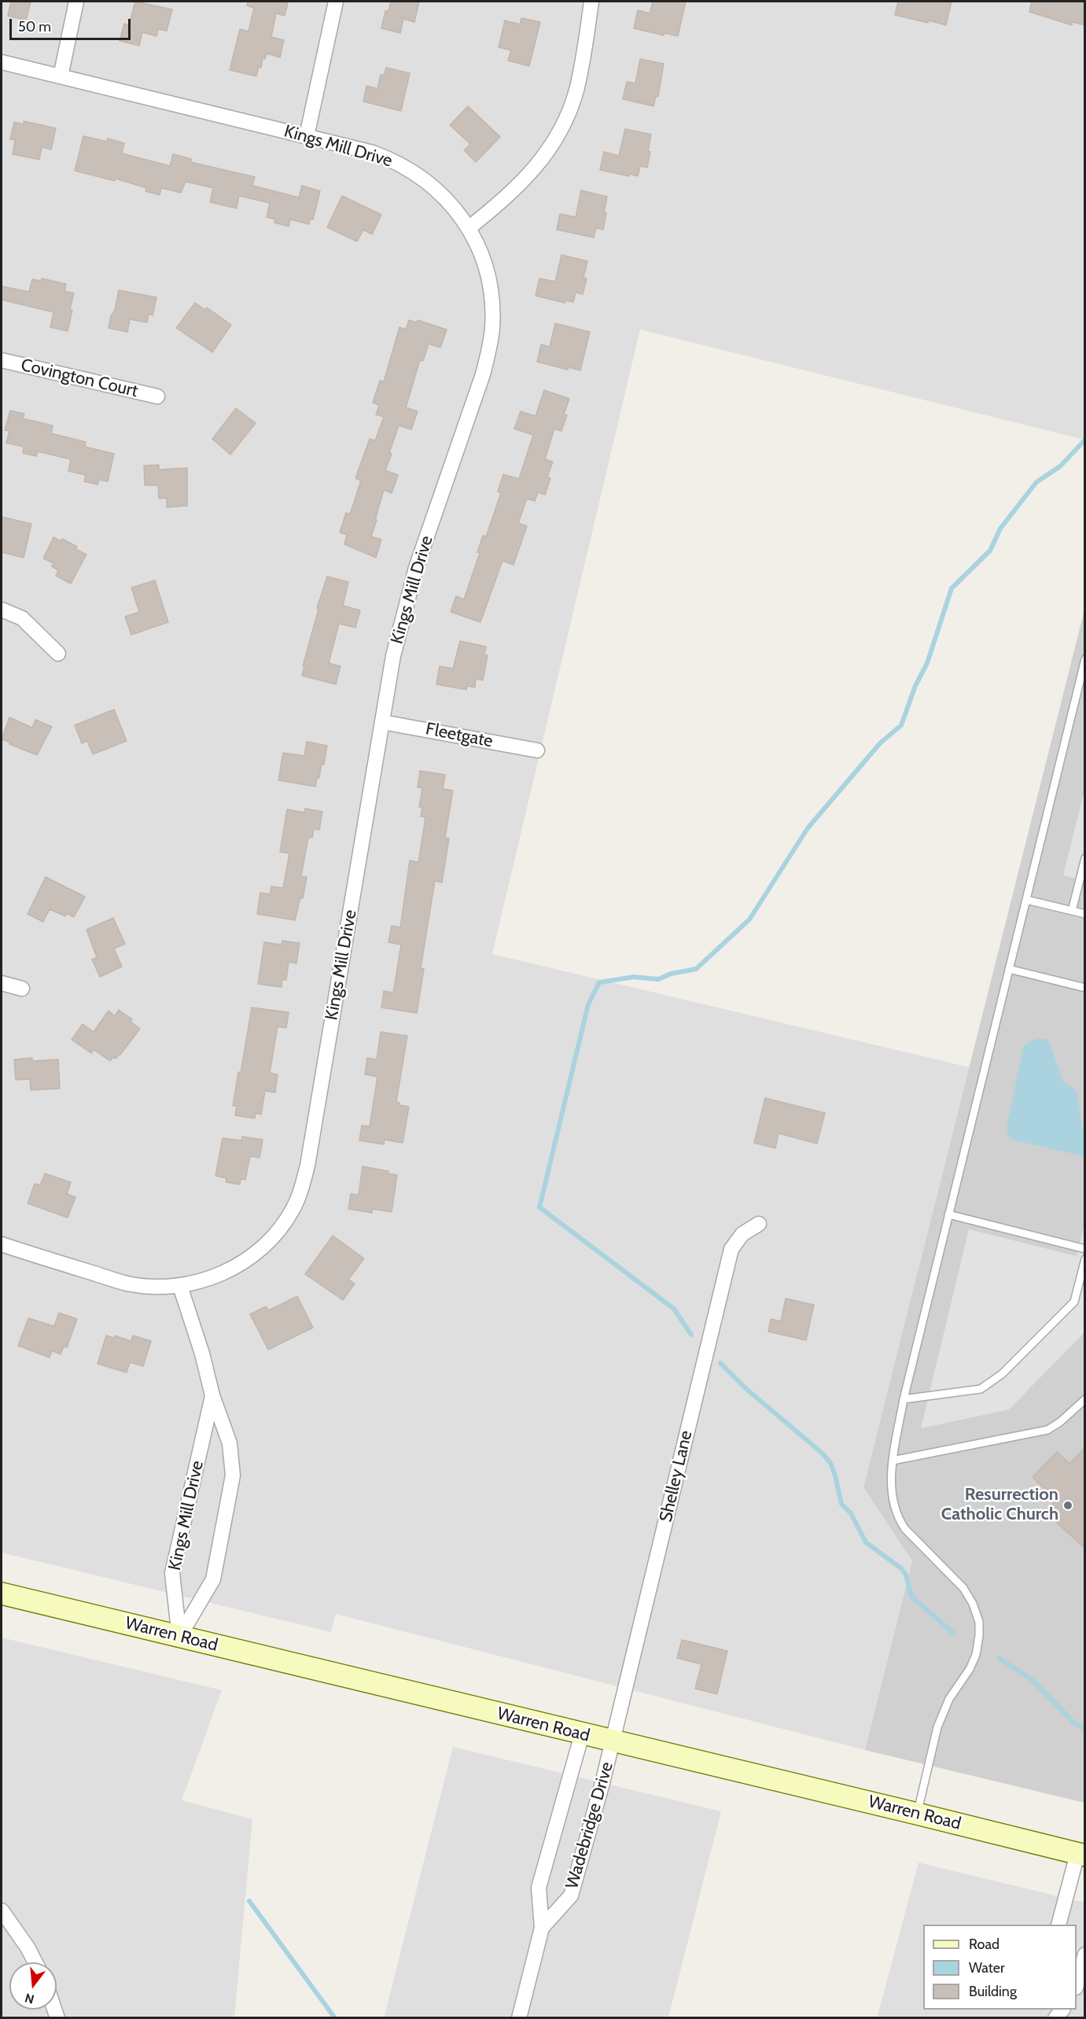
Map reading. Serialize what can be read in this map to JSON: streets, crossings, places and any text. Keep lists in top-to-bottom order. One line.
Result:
{"streets":{"street":["Kings Mill Drive","Covington Court","Fleetgate","Shelley Lane","Warren Road","Wadebridge Drive"]},"crossings":[["Kings Mill Drive","Fleetgate"],["Kings Mill Drive","Warren Road"],["Shelley Lane","Warren Road"],["Shelley Lane","Wadebridge Drive"],["Warren Road","Wadebridge Drive"]],"places":["Resurrection Catholic Church"],"legend":["Road","Water","Building"],"scale_bar":"50 m","north":"bottom"}
